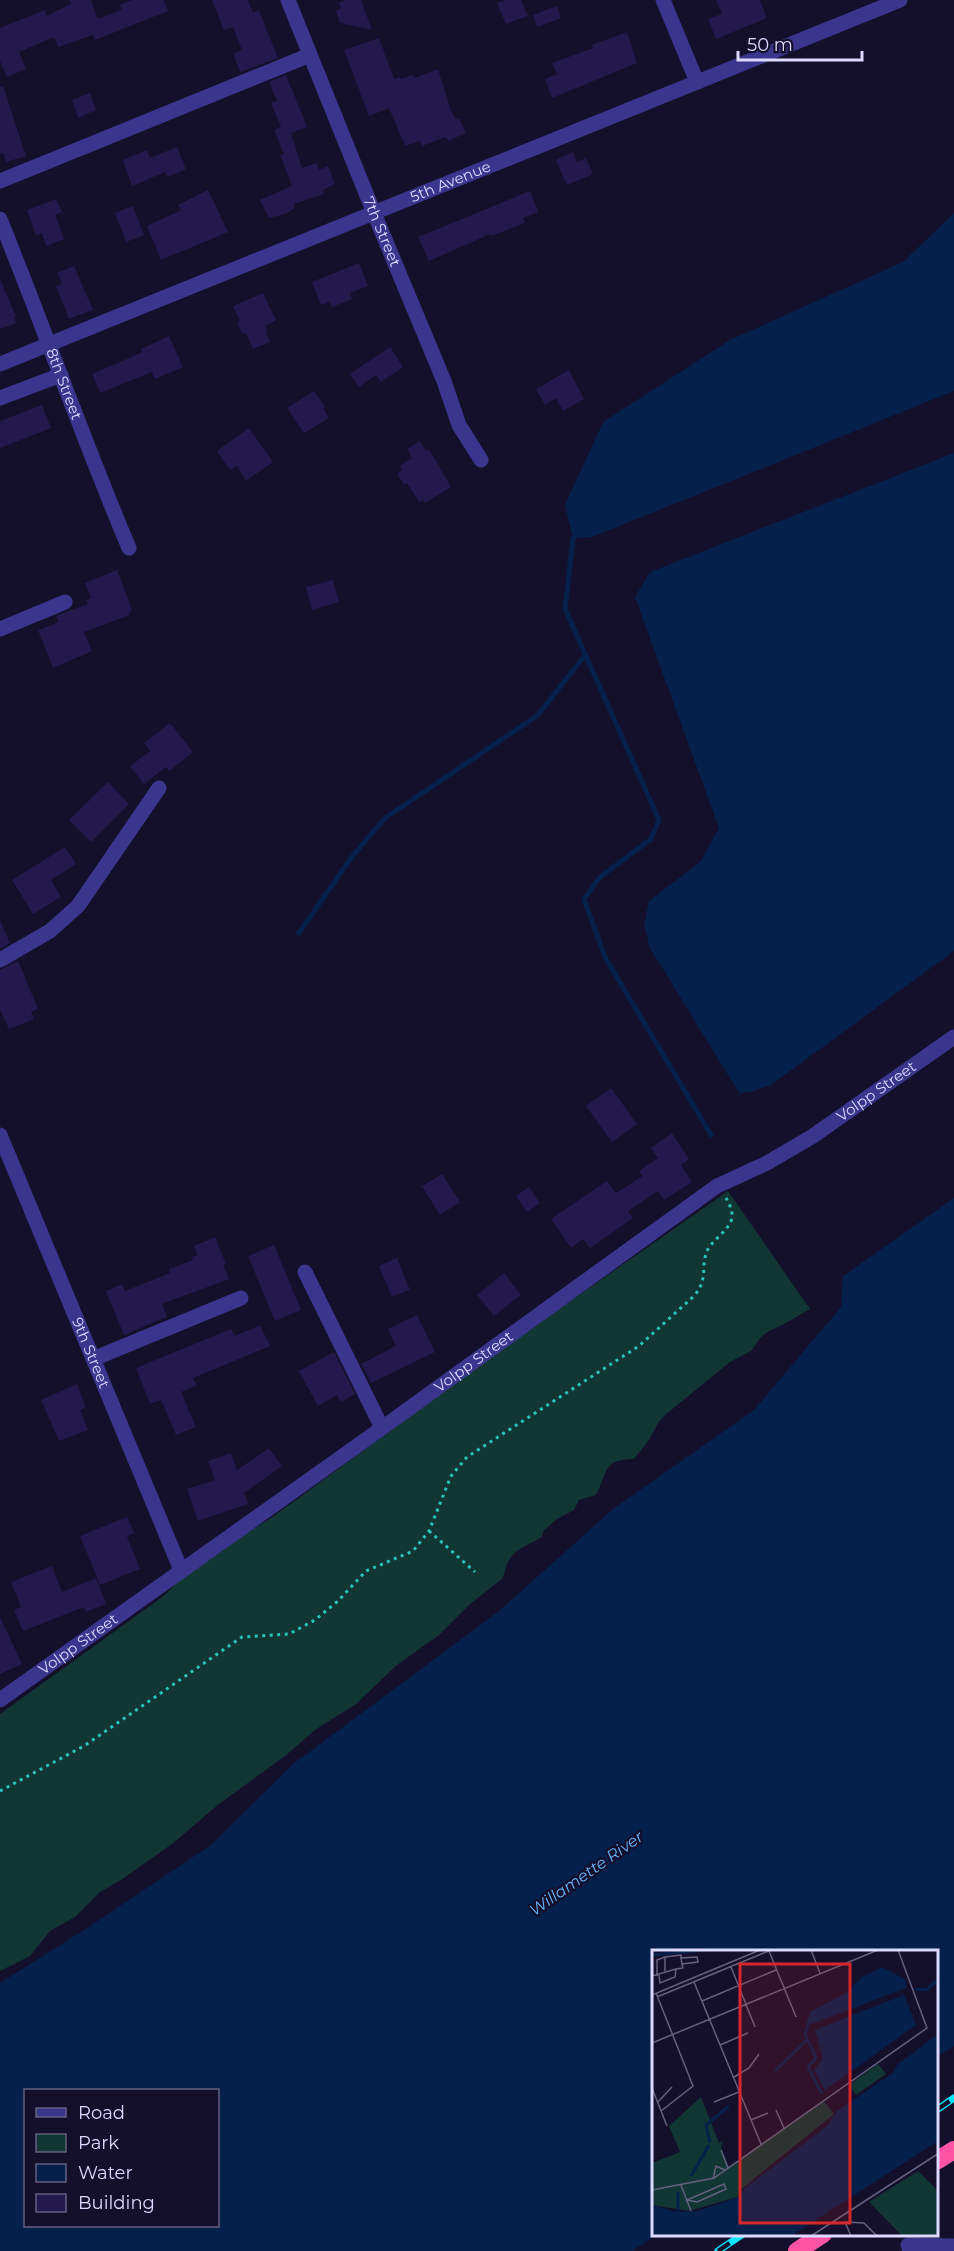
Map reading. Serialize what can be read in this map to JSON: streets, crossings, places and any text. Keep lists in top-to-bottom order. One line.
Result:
{"streets":{"street":["5th Avenue","7th Street","8th Street","Volpp Street","9th Street"]},"crossings":[["5th Avenue","7th Street"],["5th Avenue","8th Street"],["Volpp Street","9th Street"]],"water":["Willamette River"],"legend":["Road","Park","Water","Building"],"scale_bar":"50 m"}
